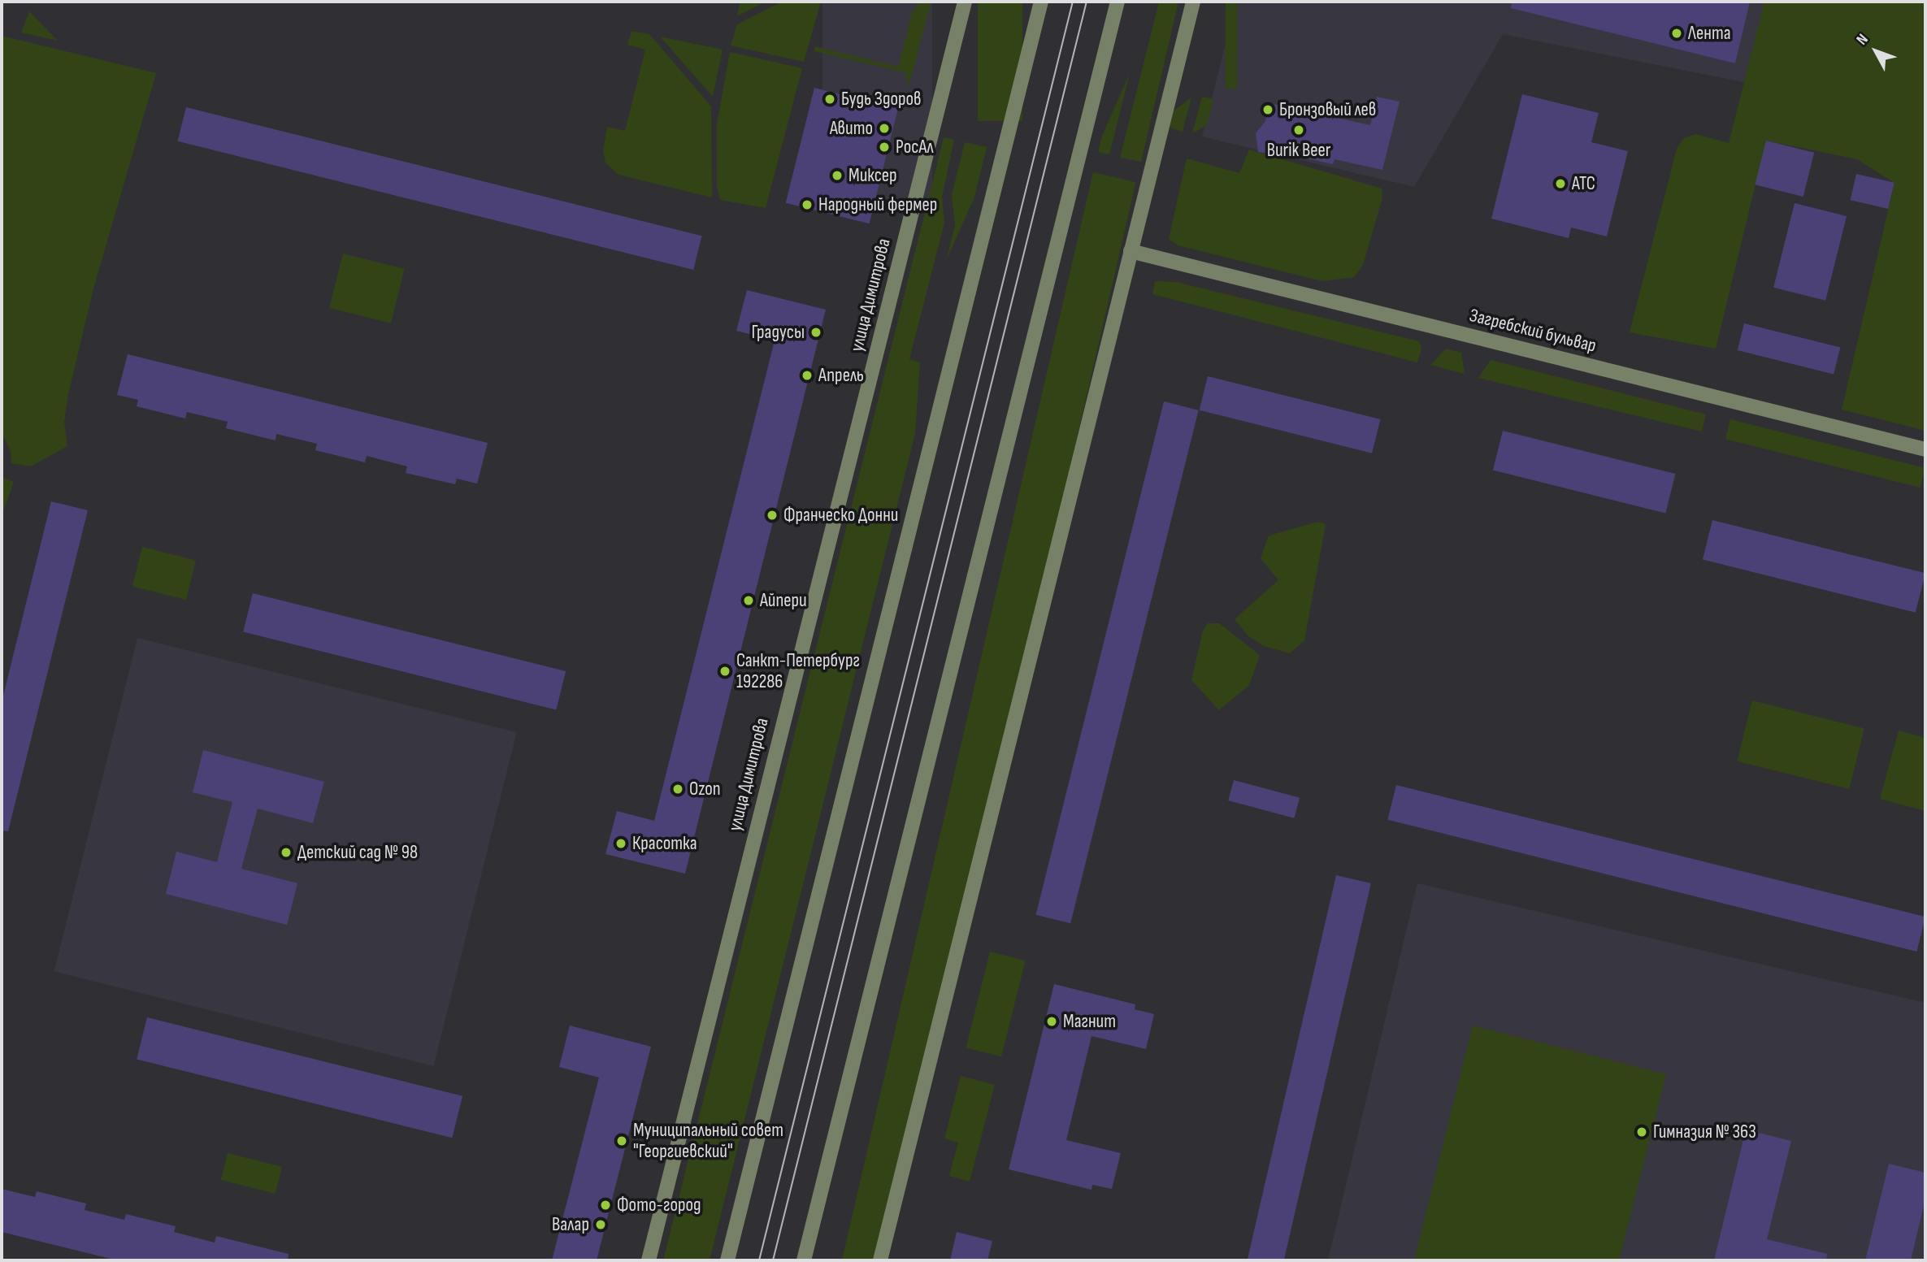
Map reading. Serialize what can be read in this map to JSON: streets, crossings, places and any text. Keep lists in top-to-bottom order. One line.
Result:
{"streets":{"street":["улица Димитрова","Загребский бульвар"]},"places":["Лента","Будь Здоров","Бронзовый лев","Авито","Burik Beer","РосАл","Миксер","АТС","Народный фермер","Градусы","Апрель","Франческо Донни","Айпери","Санкт-Петербург 192286","Ozon","Красотка","Детский сад № 98","Магнит","Гимназия № 363","Муниципальный совет \"Георгиевский\"","Фото-город","Валар"],"north":"top left"}
